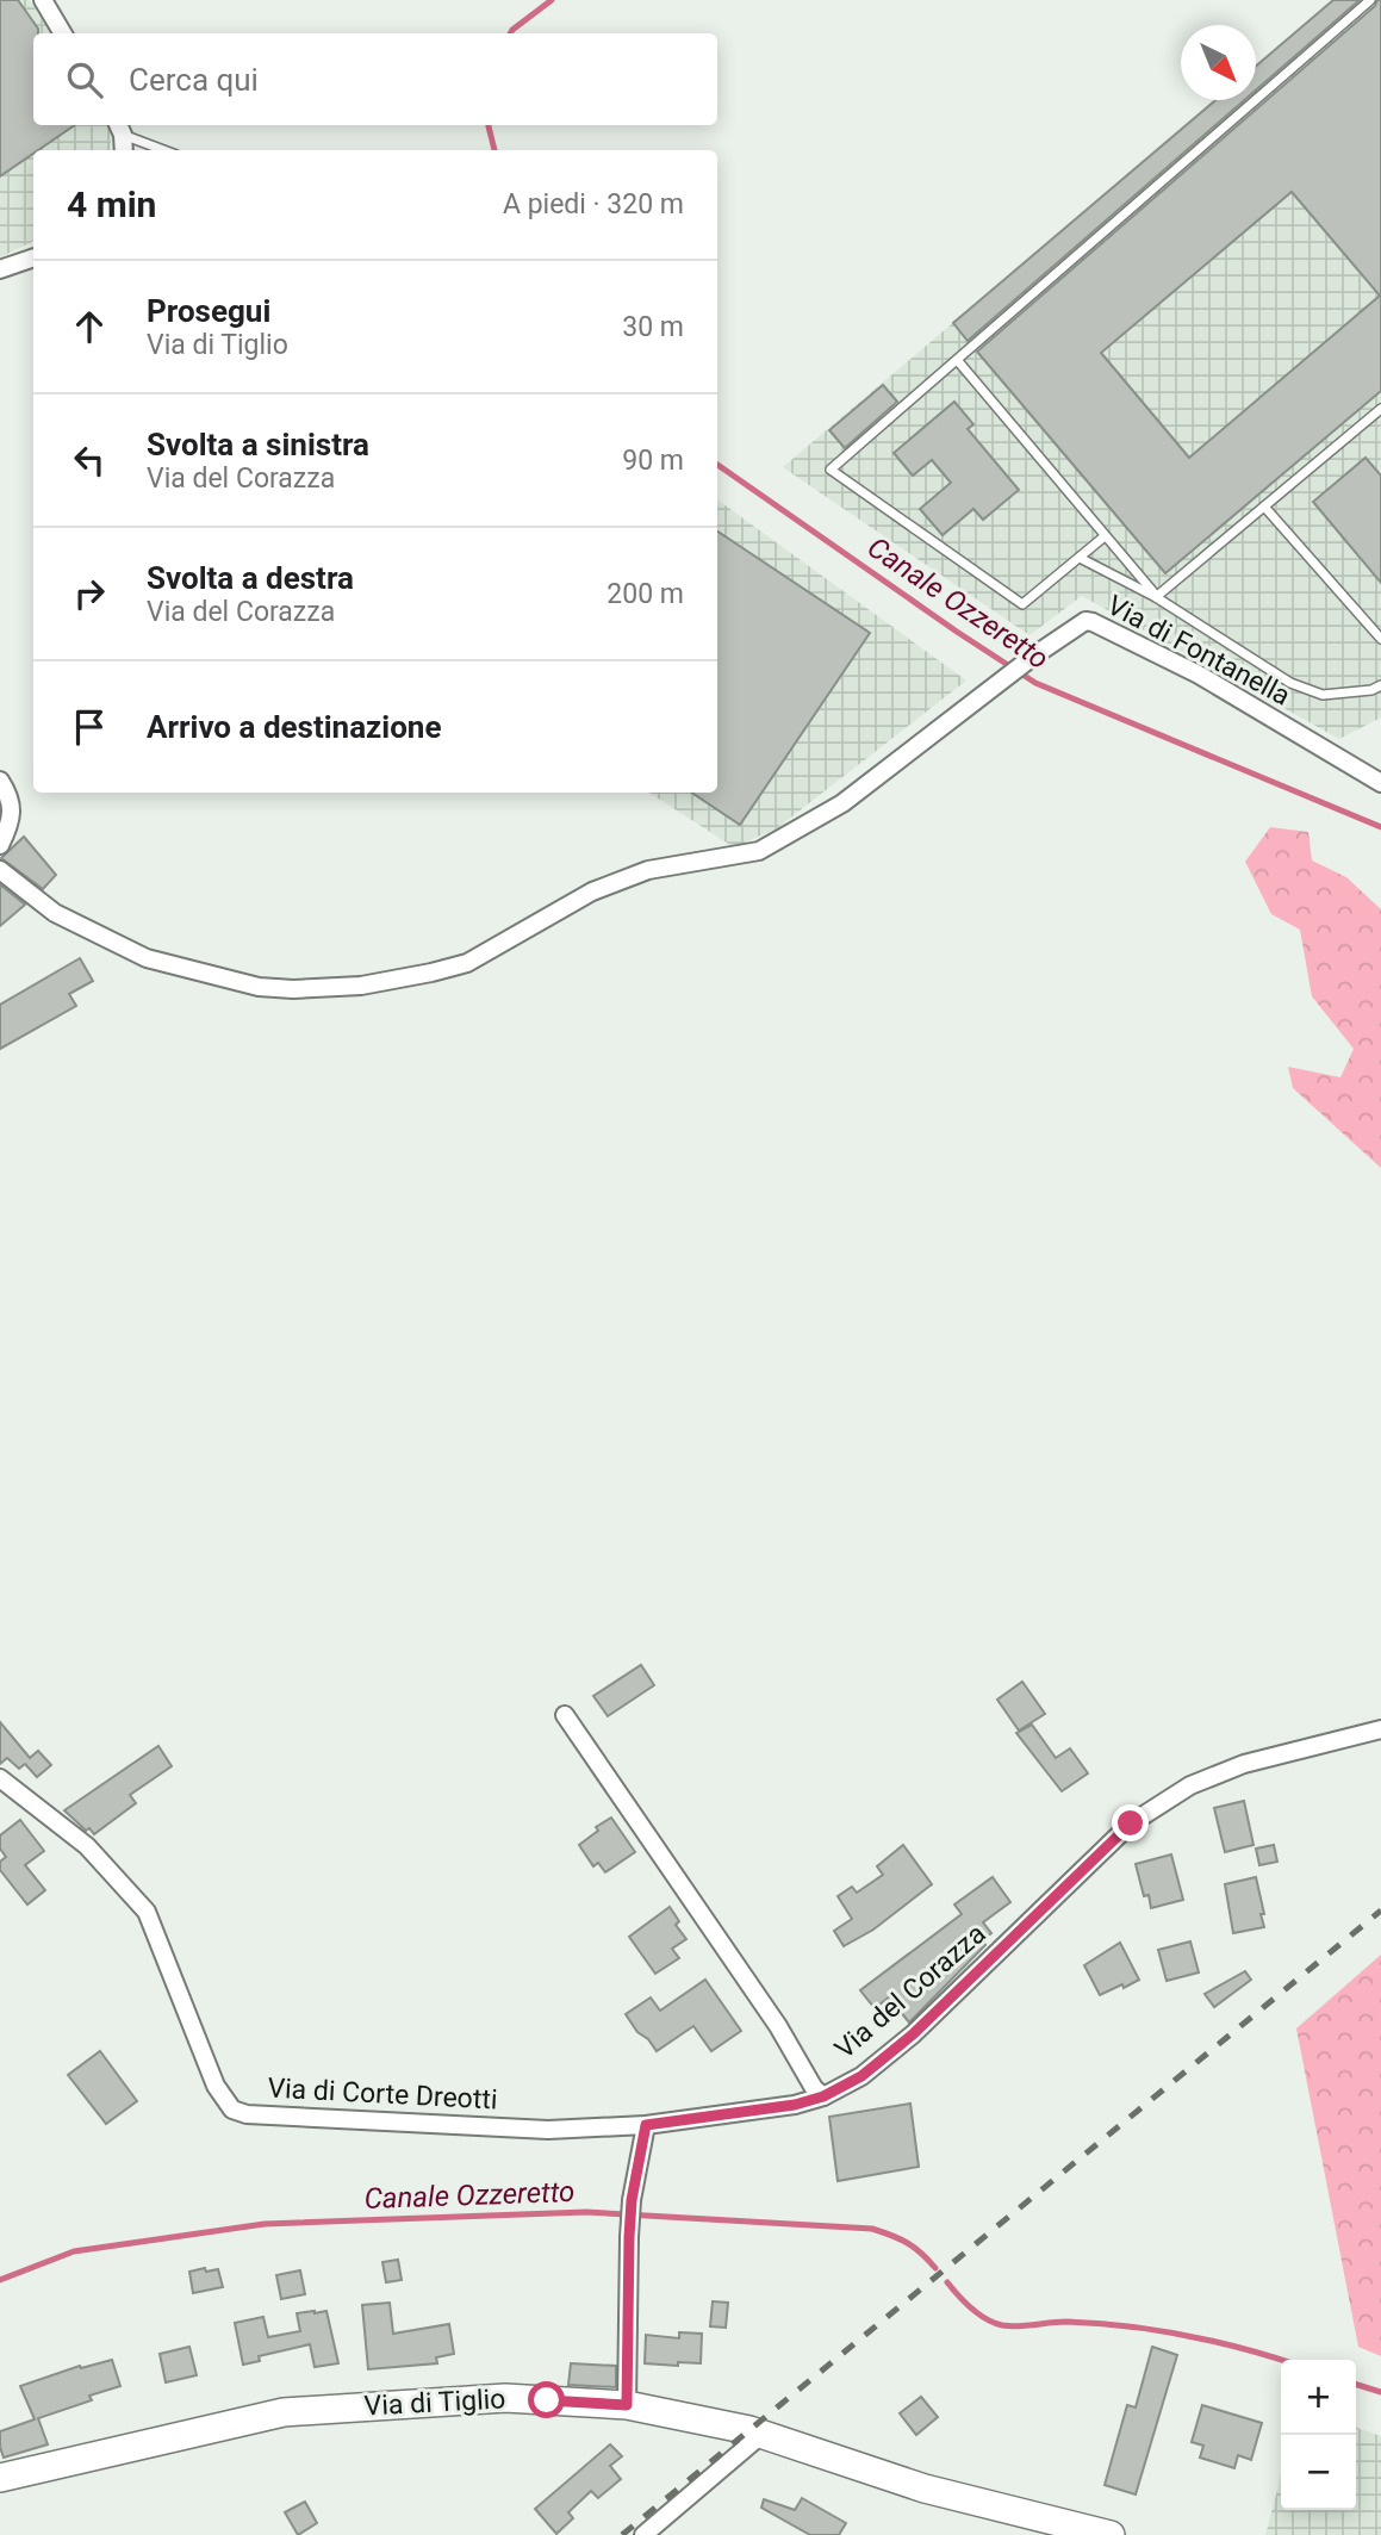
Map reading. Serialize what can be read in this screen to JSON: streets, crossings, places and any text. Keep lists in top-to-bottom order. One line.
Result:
{"streets":{"main road":["Via di Tiglio"],"street":["Via di Fontanella","Via del Corazza","Via di Corte Dreotti"]},"crossings":[["Via del Corazza","Via di Corte Dreotti"]],"water":["Canale Ozzeretto"],"north":"bottom right","page":{"search":"Cerca qui","heading":["4 min","A piedi · 320 m"],"list":[["Prosegui","Via di Tiglio","30 m"],["Svolta a sinistra","Via del Corazza","90 m"],["Svolta a destra","Via del Corazza","200 m"],"Arrivo a destinazione"],"map_buttons":["+","−"]}}
